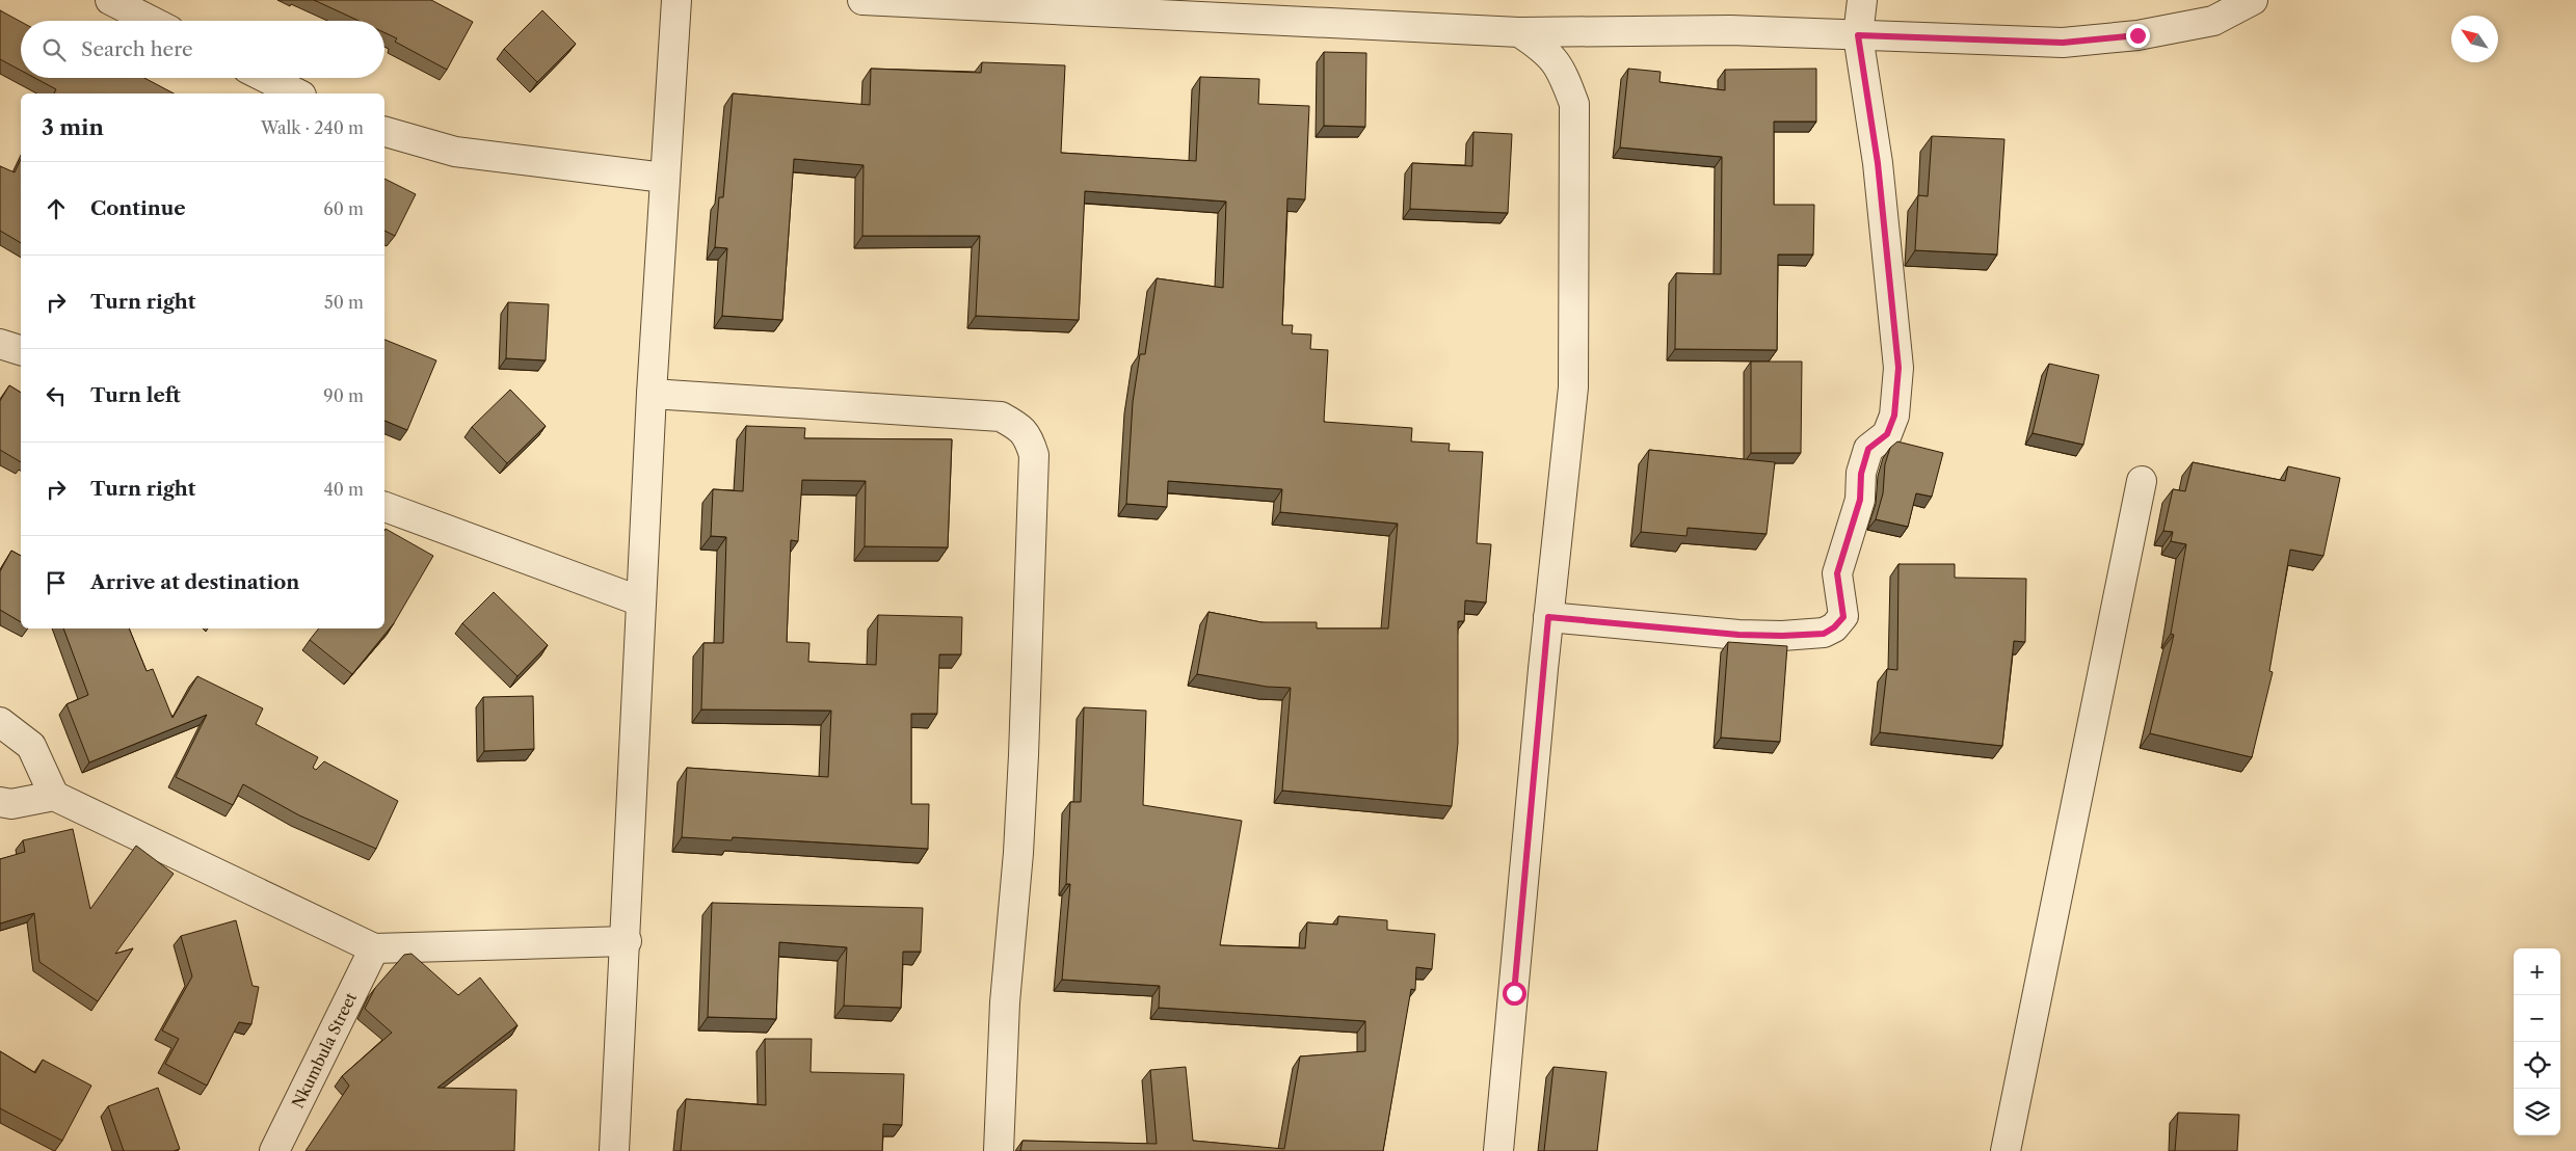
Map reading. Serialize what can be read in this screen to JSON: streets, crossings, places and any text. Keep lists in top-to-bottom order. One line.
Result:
{"streets":{"street":["Nkumbula Street"]},"north":"top left","page":{"search":"Search here","heading":["3 min","Walk · 240 m"],"list":[["Continue","60 m"],["Turn right","50 m"],["Turn left","90 m"],["Turn right","40 m"],"Arrive at destination"],"map_buttons":["+","−"]}}
